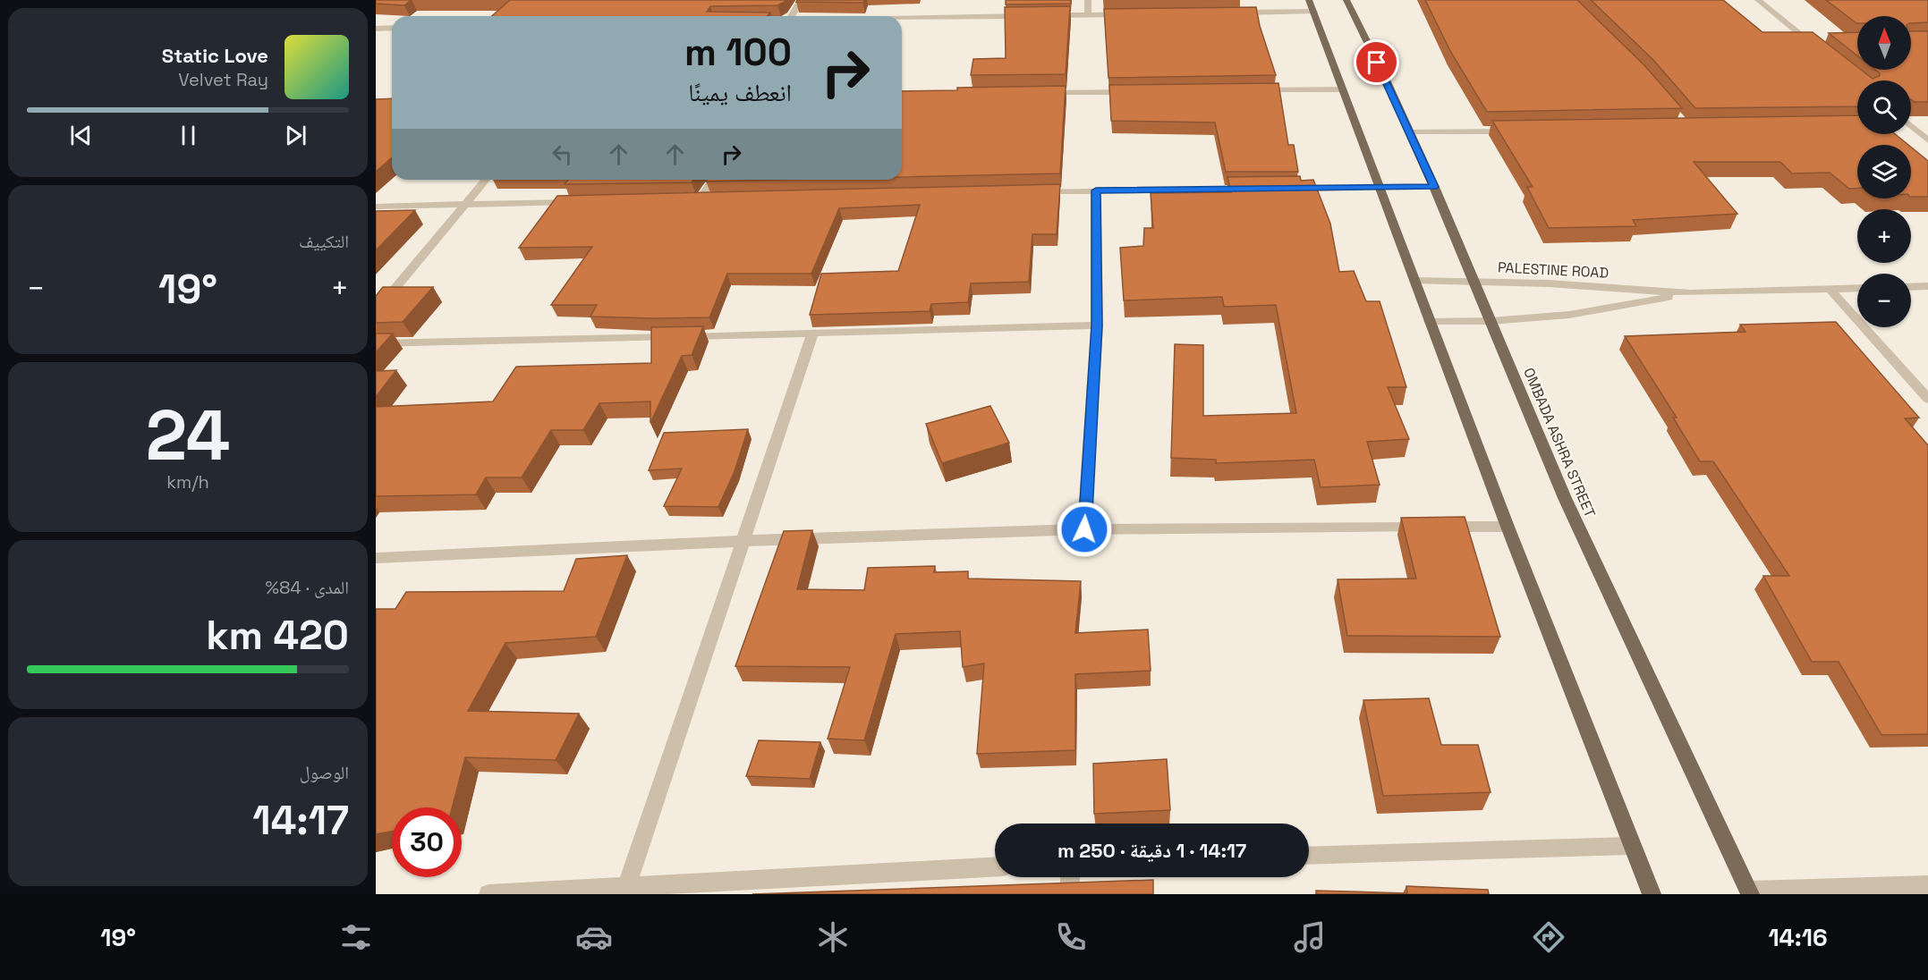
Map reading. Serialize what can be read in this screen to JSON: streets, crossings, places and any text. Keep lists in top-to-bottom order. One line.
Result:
{"streets":{"main road":["OMBADA ASHRA STREET"],"street":["PALESTINE ROAD"]},"crossings":[["PALESTINE ROAD","OMBADA ASHRA STREET"]],"north":"top","page":{"map_buttons":["+","−"],"turn":["100 m","انعطف يمينًا"],"song":["Static Love","Velvet Ray"],"tile":["التكييف",["24","km/h"],["المدى · 84%","420 km"],["الوصول","14:17"]],"heat":["−","19°","+"],"limit":"30","trip":"14:17 · 1 دقيقة · 250 m","tabs":["14:16","19°"]}}
